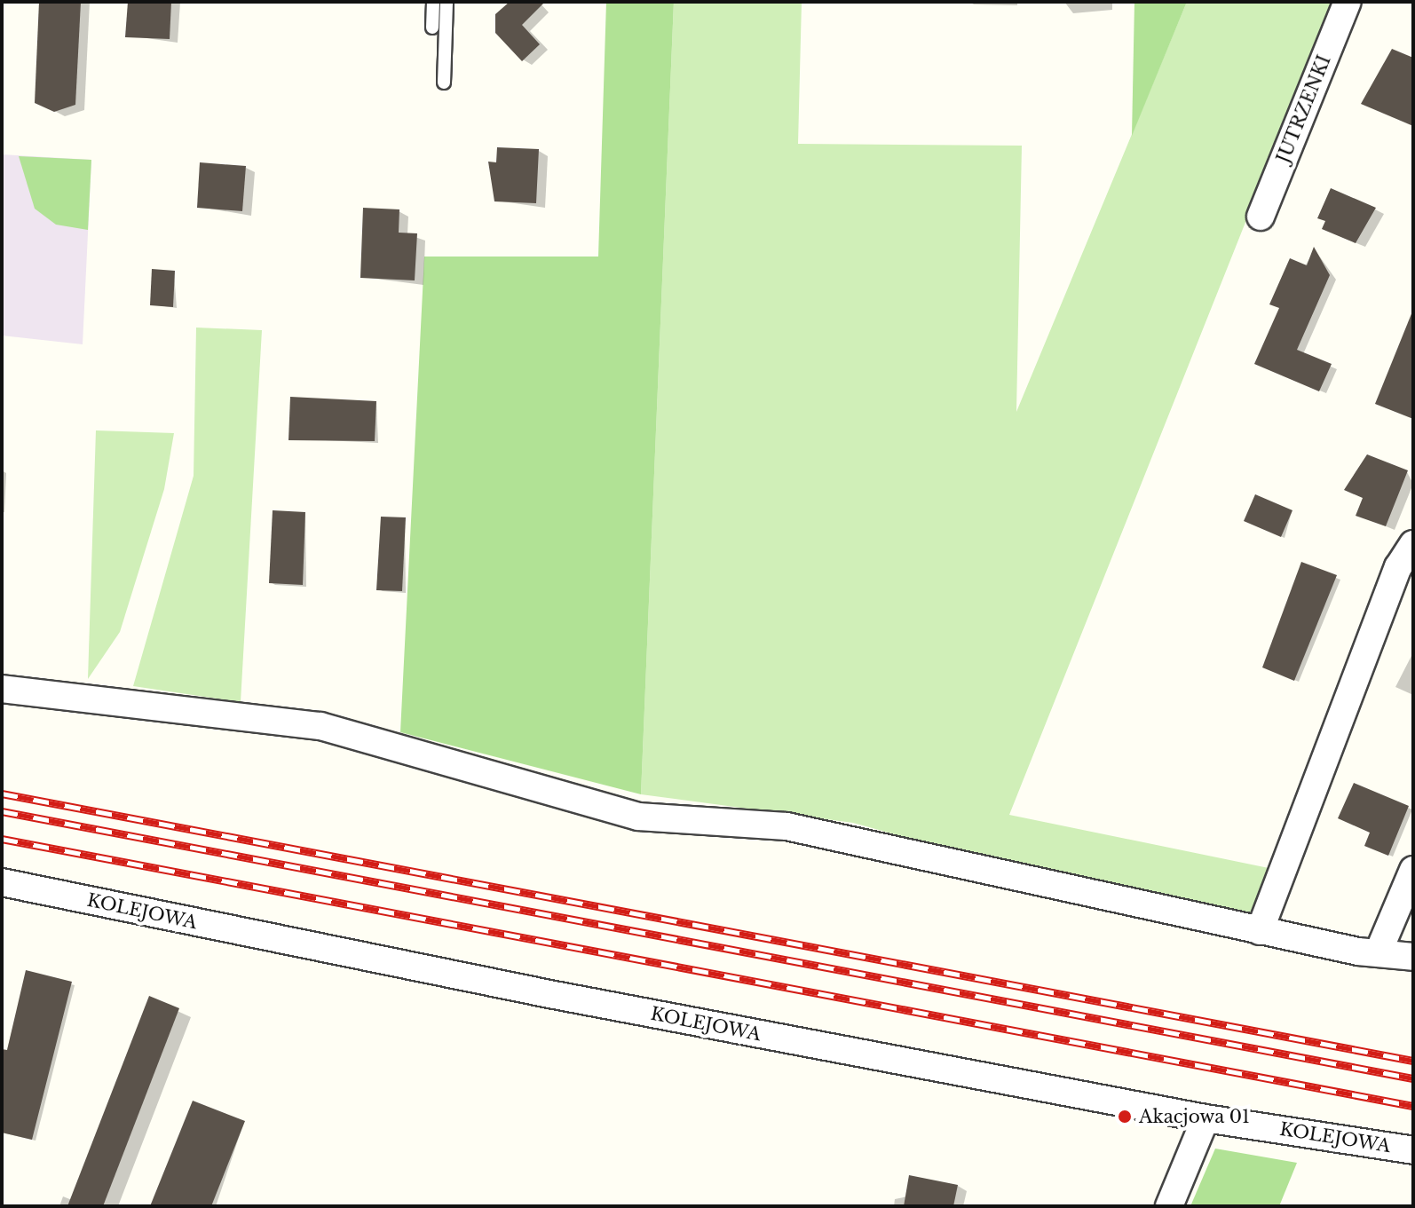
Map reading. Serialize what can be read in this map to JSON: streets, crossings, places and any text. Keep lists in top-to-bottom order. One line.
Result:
{"streets":{"street":["JUTRZENKI","KOLEJOWA"]},"places":["Akacjowa 01"]}
